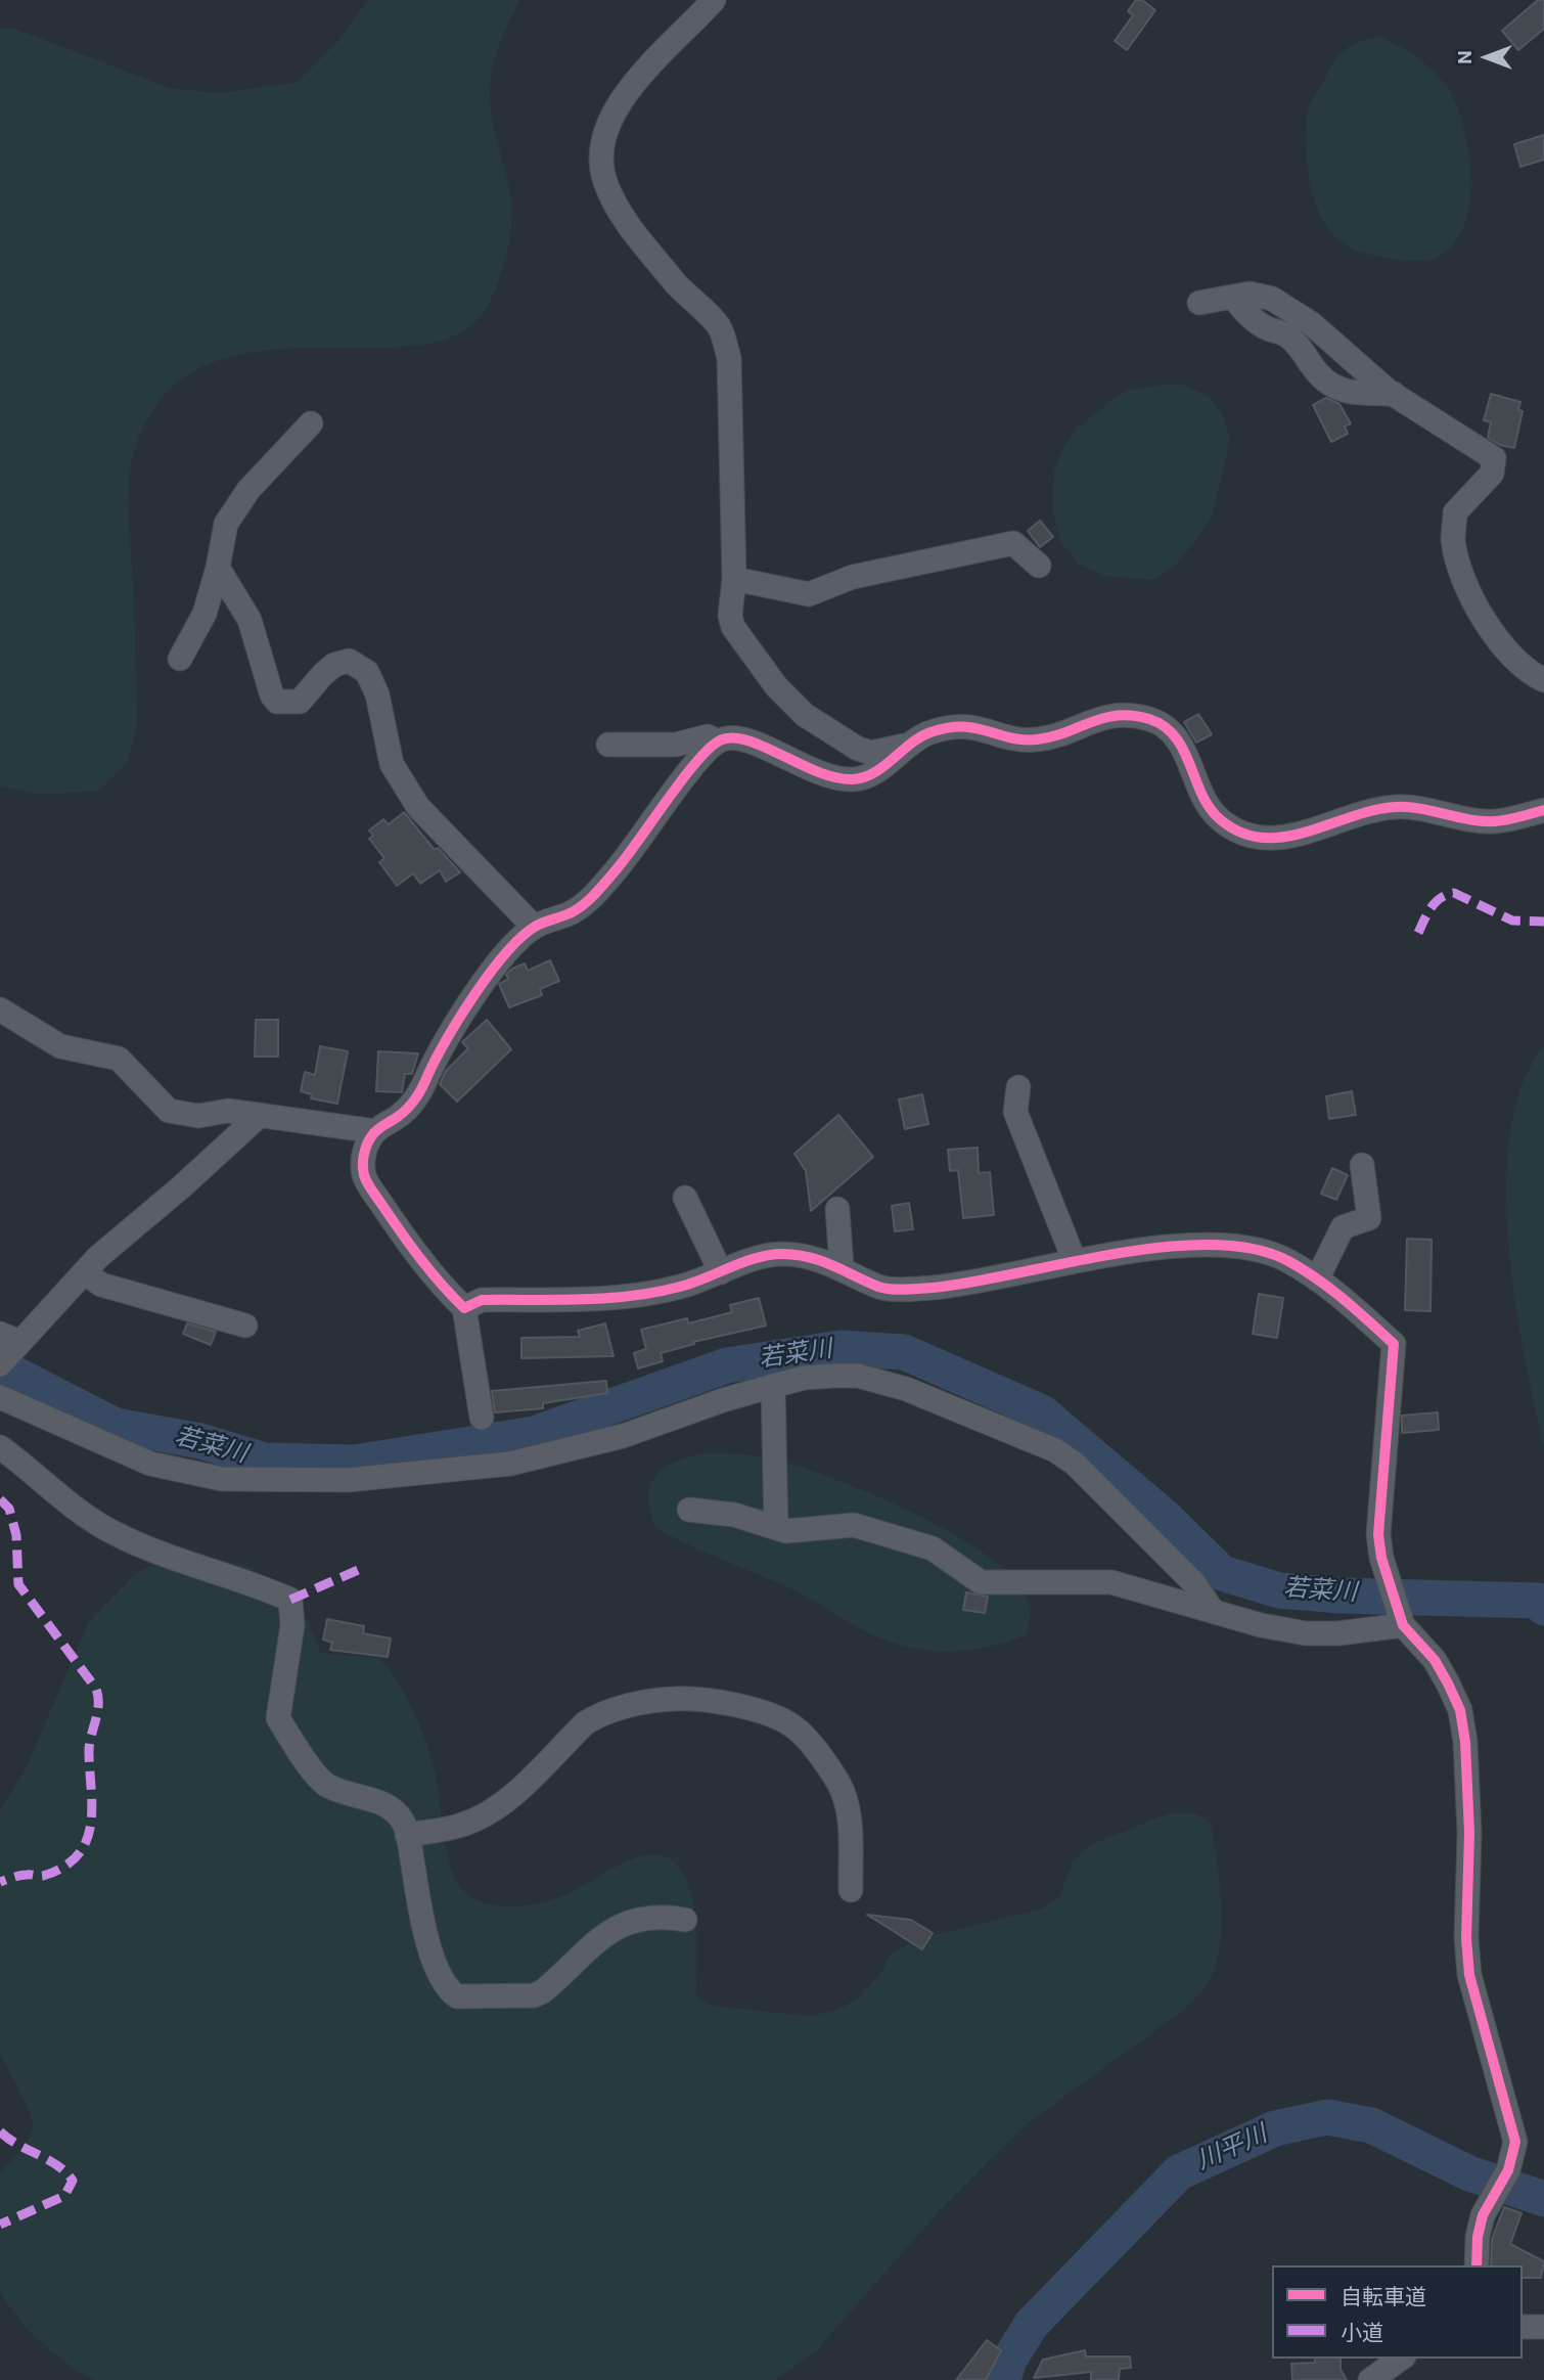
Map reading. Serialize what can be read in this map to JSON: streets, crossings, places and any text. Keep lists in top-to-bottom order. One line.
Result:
{"water":["若菜川","川平川"],"legend":["自転車道","小道"],"north":"left"}
